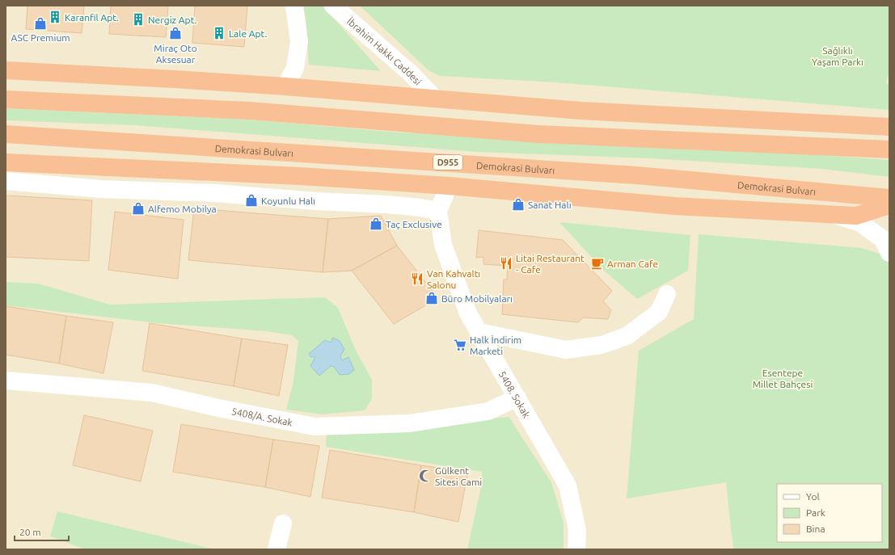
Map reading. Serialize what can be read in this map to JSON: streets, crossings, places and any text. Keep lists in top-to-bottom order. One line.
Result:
{"streets":{"highway":["Demokrasi Bulvarı","D955"],"street":["İbrahim Hakkı Caddesi","5408. Sokak","5408/A. Sokak"]},"crossings":[["5408. Sokak","5408/A. Sokak"]],"parks":["Sağlıklı Yaşam Parkı","Esentepe Millet Bahçesi"],"places":{"building":["Karanfil Apt.","Nergiz Apt.","Lale Apt."],"shop":["ASC Premium","Miraç Oto Aksesuar","Koyunlu Halı","Sanat Halı","Alfemo Mobilya","Taç Exclusive","Büro Mobilyaları"],"restaurant":["Litai Restaurant - Cafe","Van Kahvaltı Salonu"],"cafe":["Arman Cafe"],"supermarket":["Halk İndirim Marketi"],"mosque":["Gülkent Sitesi Cami"]},"legend":["Yol","Park","Bina"],"scale_bar":"20 m"}
